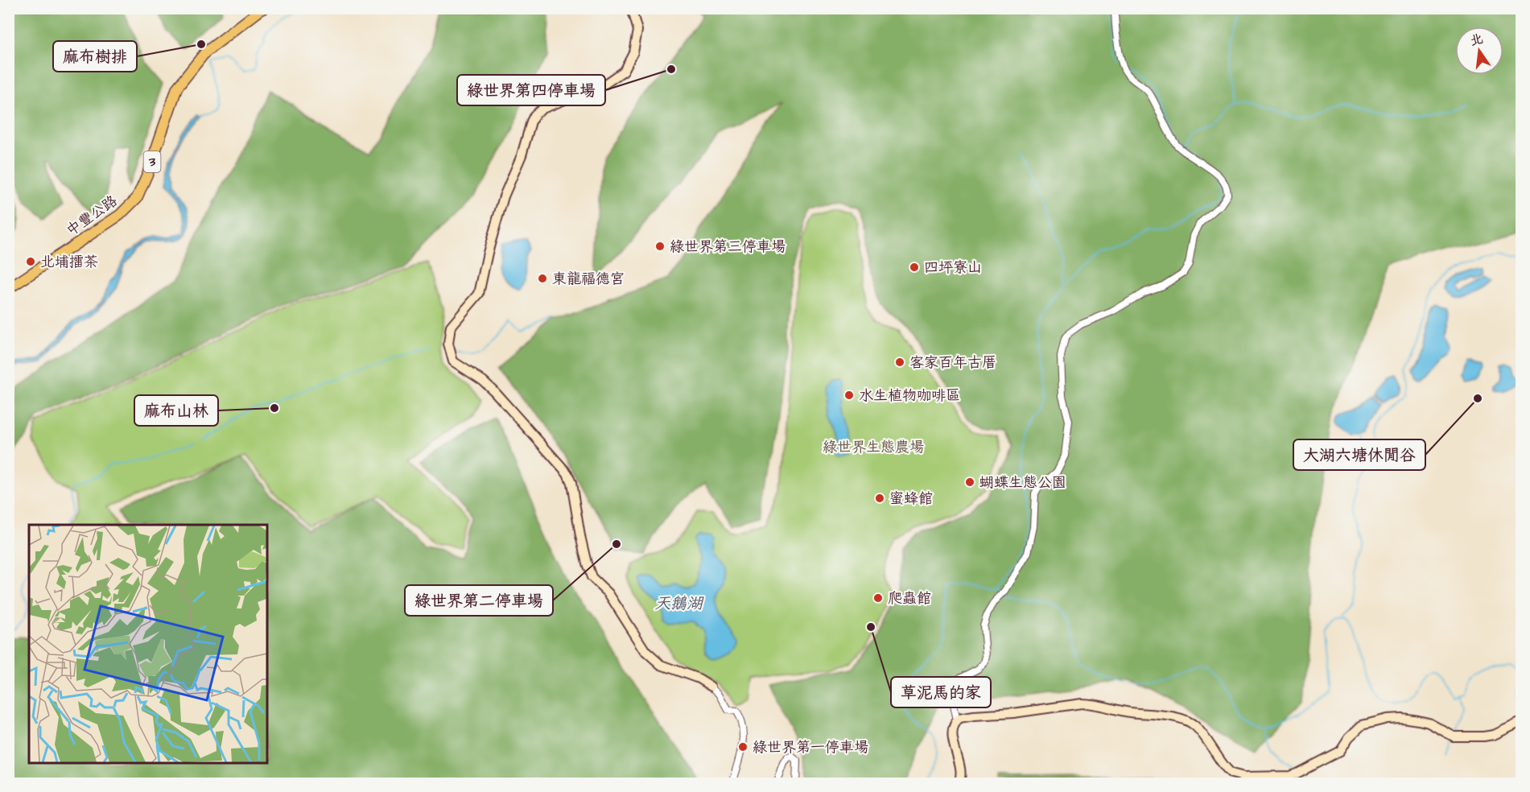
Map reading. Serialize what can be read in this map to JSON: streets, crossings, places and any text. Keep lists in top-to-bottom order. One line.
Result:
{"streets":{"main road":["3","中豐公路"]},"water":["天鵝湖"],"parks":["綠世界生態農場"],"places":["麻布樹排","綠世界第四停車場","綠世界第三停車場","北埔擂茶","四坪寮山","東龍福德宮","客家百年古厝","水生植物咖啡區","大湖六塘休閒谷","麻布山林","蝴蝶生態公園","蜜蜂館","綠世界第二停車場","爬蟲館","草泥馬的家","綠世界第一停車場"],"north":"top"}
